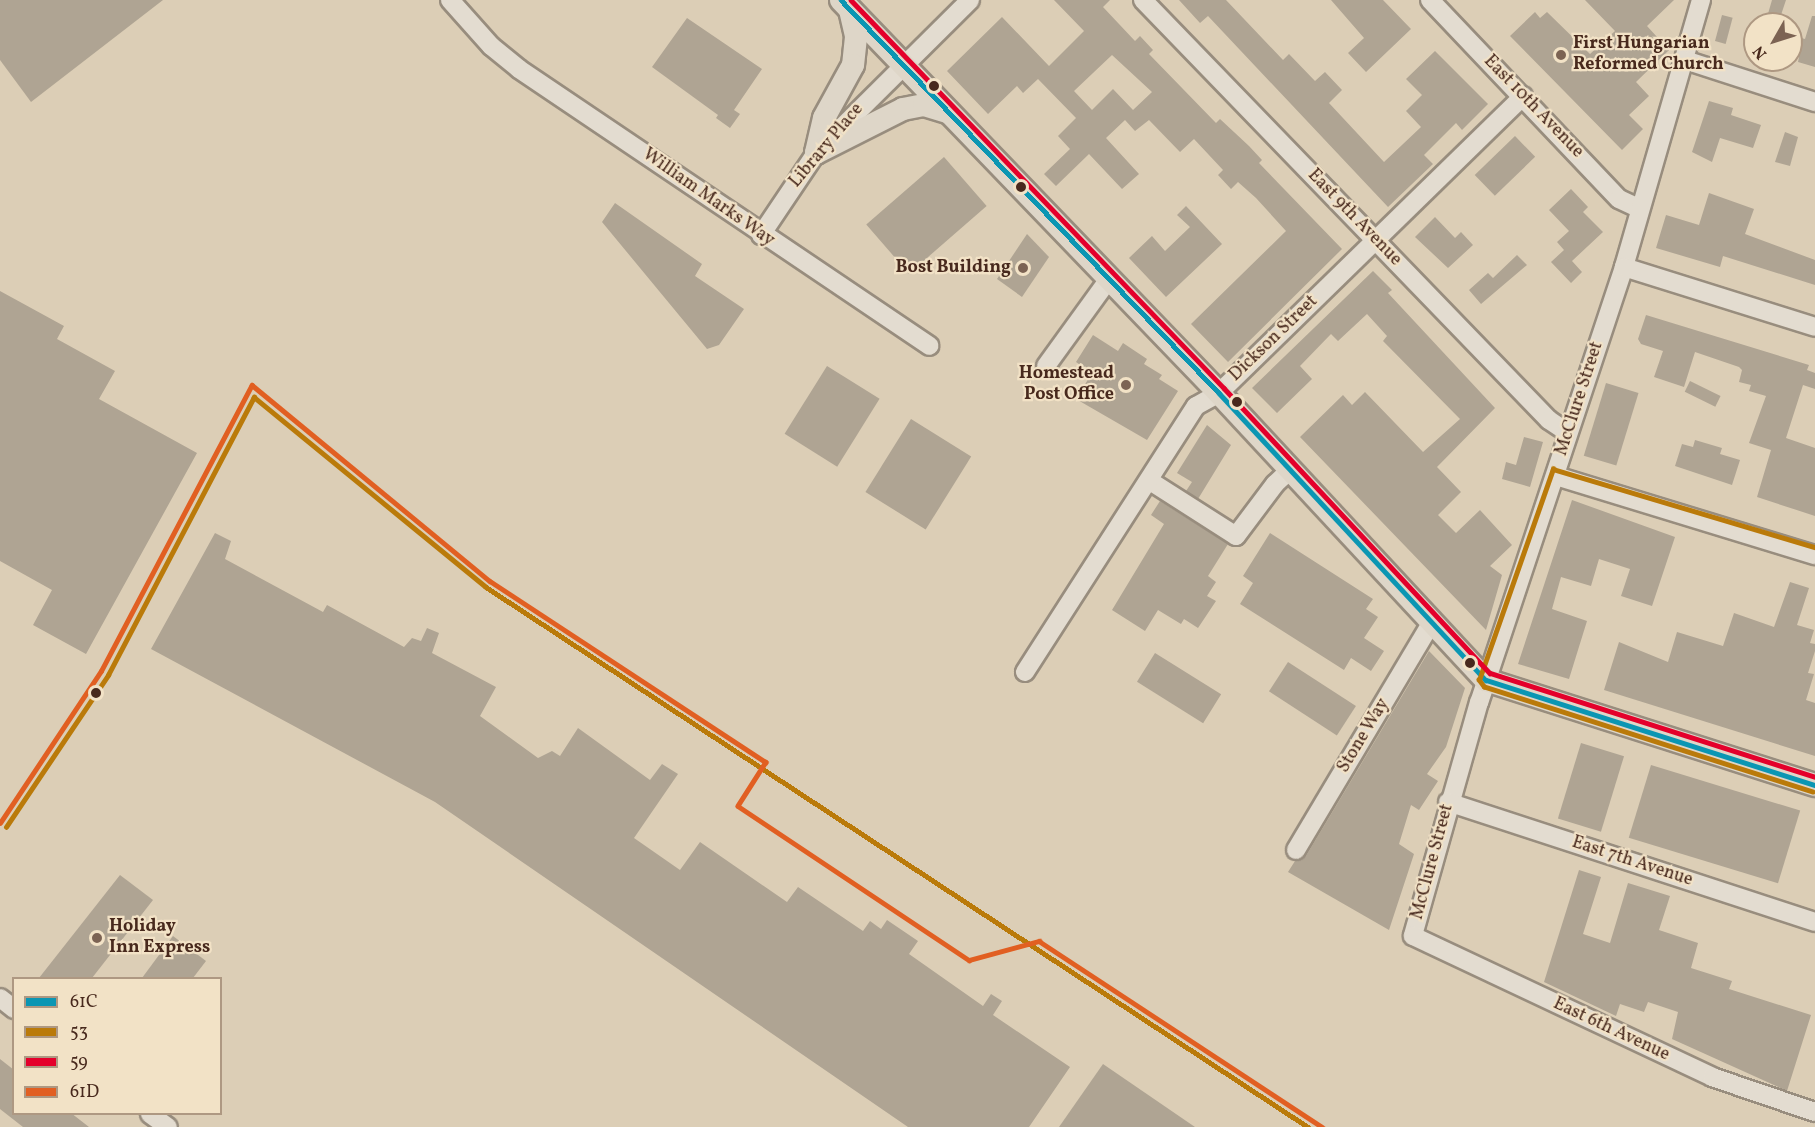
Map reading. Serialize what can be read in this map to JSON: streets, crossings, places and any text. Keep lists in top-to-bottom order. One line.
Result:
{"streets":{"street":["East 10th Avenue","Library Place","William Marks Way","East 9th Avenue","Dickson Street","McClure Street","Stone Way","East 7th Avenue","East 6th Avenue"]},"crossings":[["East 10th Avenue","Dickson Street"],["East 10th Avenue","McClure Street"],["Library Place","William Marks Way"],["East 9th Avenue","Dickson Street"],["East 9th Avenue","McClure Street"],["McClure Street","East 7th Avenue"],["McClure Street","East 6th Avenue"]],"places":["First Hungarian Reformed Church","Bost Building","Homestead Post Office","Holiday Inn Express"],"lines":["transit line 61C","transit line 59","transit line 61D","transit line 53"],"legend":["61C","53","59","61D"],"north":"bottom left"}
